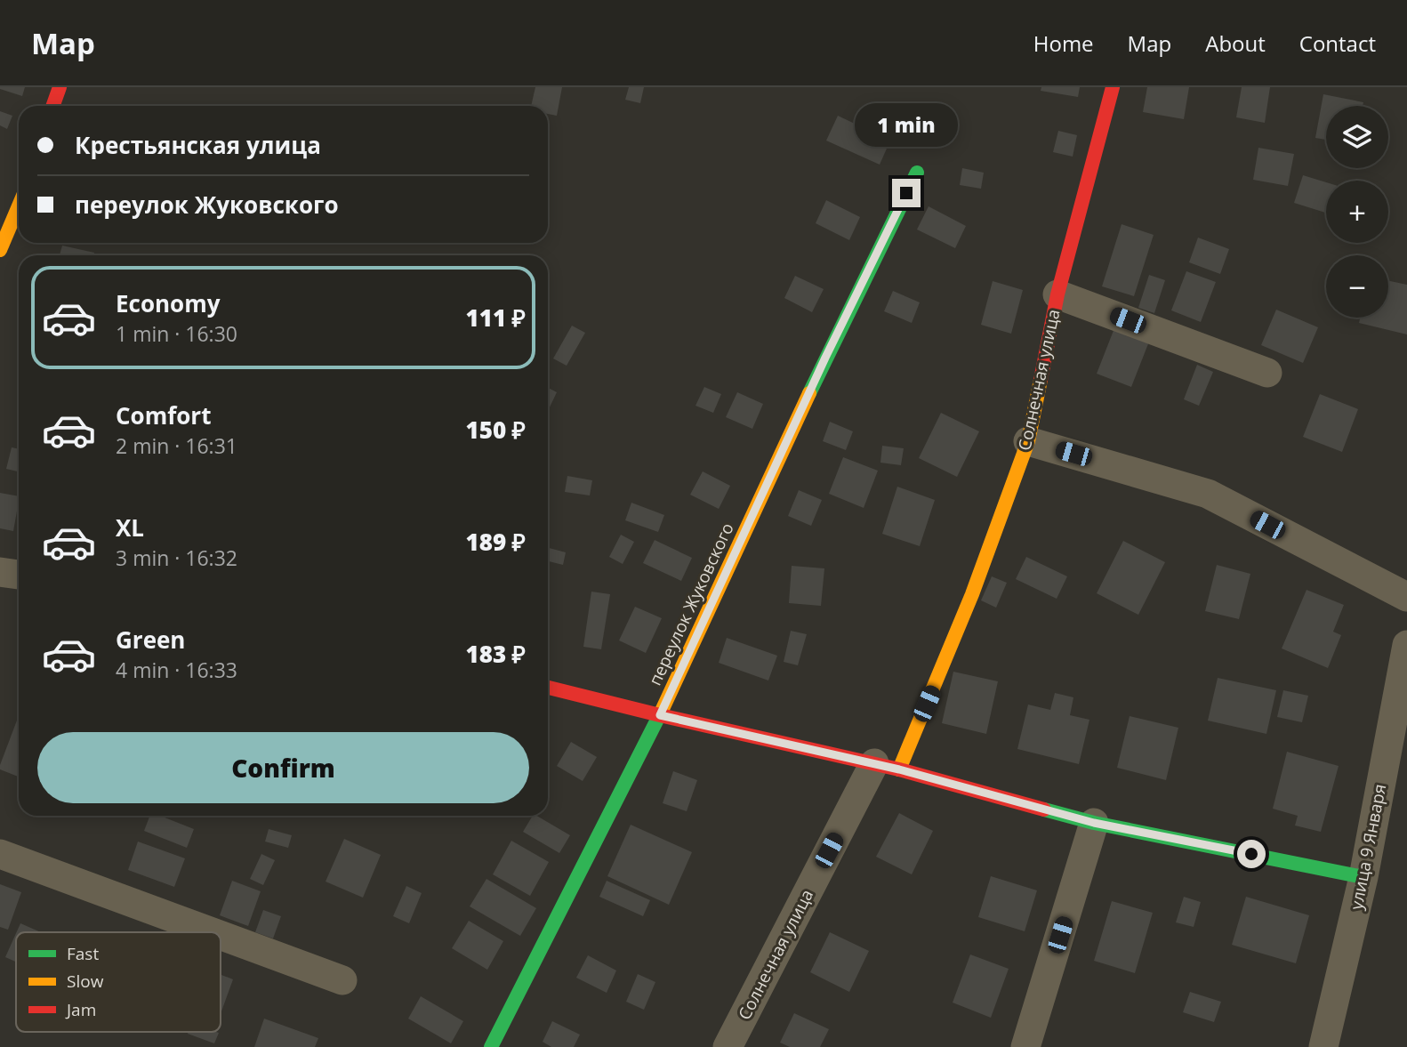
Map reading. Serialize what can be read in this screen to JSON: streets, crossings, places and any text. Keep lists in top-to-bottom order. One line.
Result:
{"streets":{"street":["Солнечная улица","переулок Жуковского","улица 9 Января"]},"legend":["Fast","Slow","Jam"],"page":{"header":"Map","nav":["Home","Map","About","Contact"],"bubble":"1 min","map_buttons":["+","−"],"banner":["Крестьянская улица","переулок Жуковского"],"list":[{"name":"Economy","note":"1 min · 16:30","value":"111 ₽"},{"name":"Comfort","note":"2 min · 16:31","value":"150 ₽"},{"name":"XL","note":"3 min · 16:32","value":"189 ₽"},{"name":"Green","note":"4 min · 16:33","value":"183 ₽"}],"buttons":"Confirm"}}
